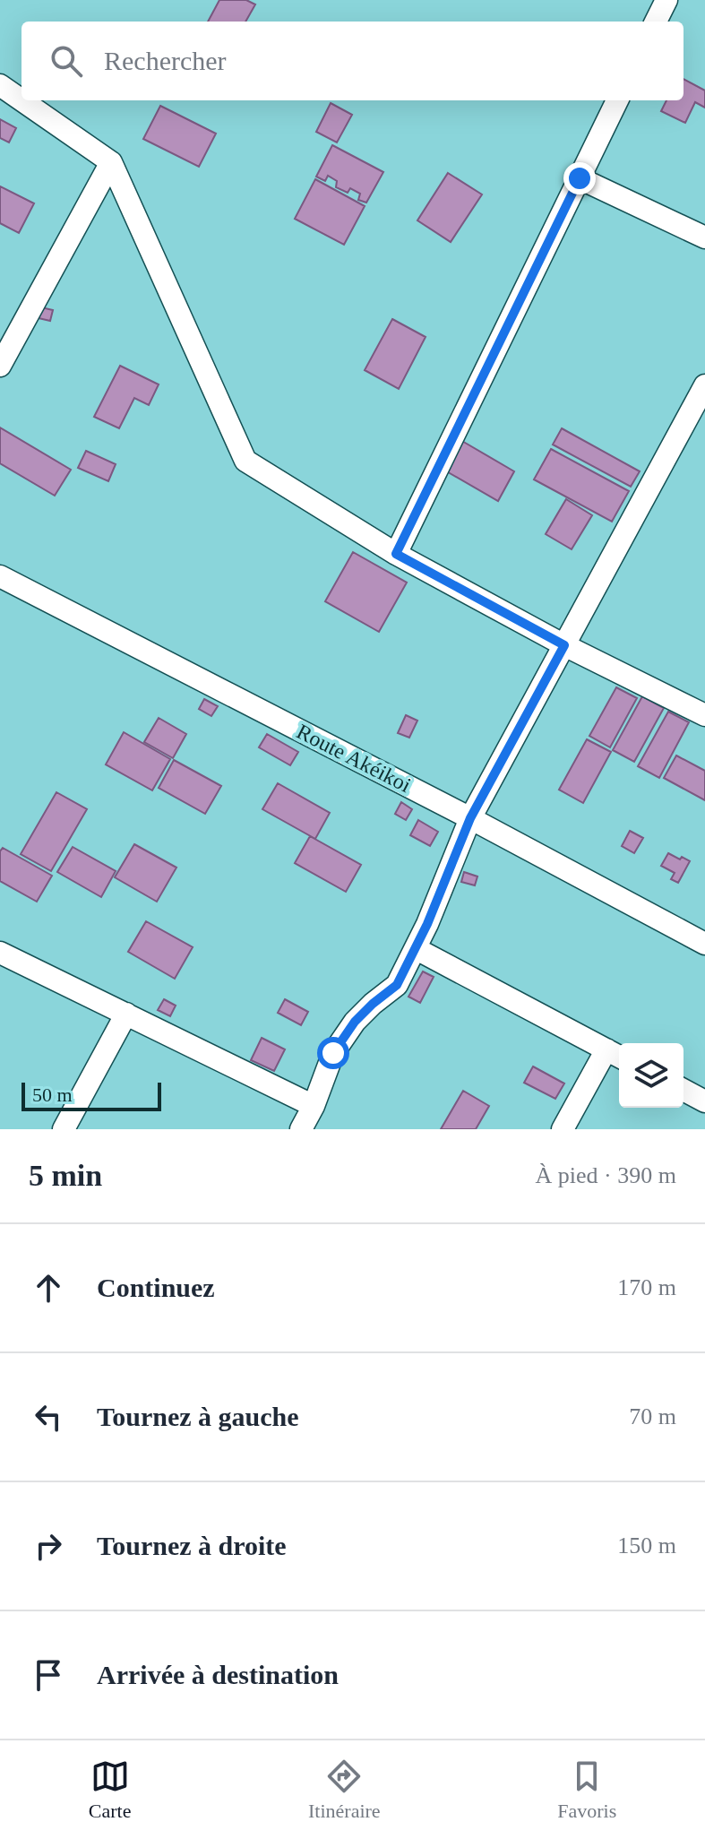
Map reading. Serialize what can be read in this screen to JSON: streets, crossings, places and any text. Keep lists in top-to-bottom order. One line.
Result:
{"streets":{"street":["Route Akéikoi"]},"scale_bar":"50 m","page":{"search":"Rechercher","scale":"50 m","heading":["5 min","À pied · 390 m"],"list":[["Continuez","170 m"],["Tournez à gauche","70 m"],["Tournez à droite","150 m"],"Arrivée à destination"],"nav":["Carte","Itinéraire","Favoris"]}}
